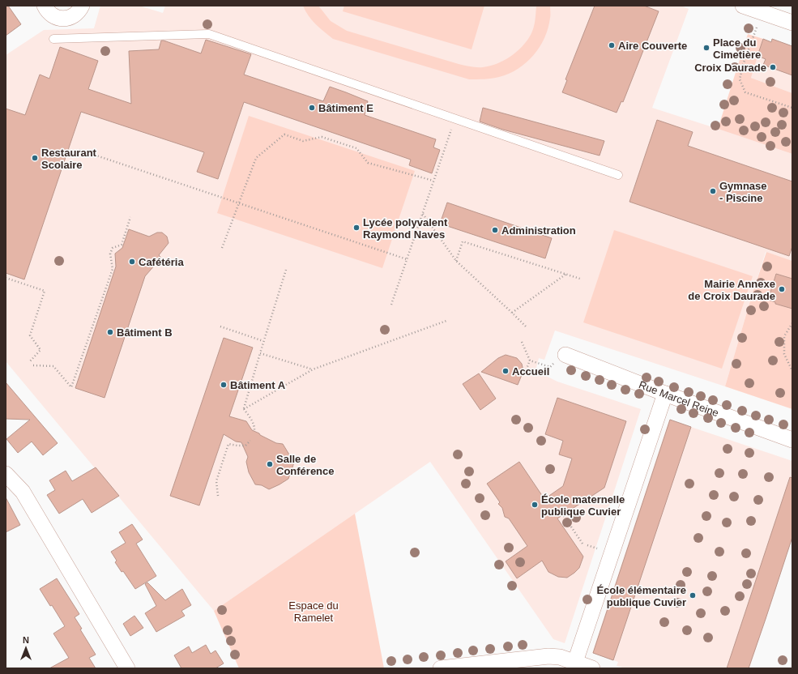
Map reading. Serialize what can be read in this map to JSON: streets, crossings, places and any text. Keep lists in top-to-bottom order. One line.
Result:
{"streets":{"street":["Rue Marcel Reine"]},"parks":["Espace du Ramelet"],"places":["Aire Couverte","Place du Cimetière","Croix Daurade","Bâtiment E","Restaurant Scolaire","Gymnase - Piscine","Lycée polyvalent Raymond Naves","Administration","Cafétéria","Mairie Annexe de Croix Daurade","Bâtiment B","Accueil","Bâtiment A","Salle de Conférence","École maternelle publique Cuvier","École élémentaire publique Cuvier"],"north":"top"}
